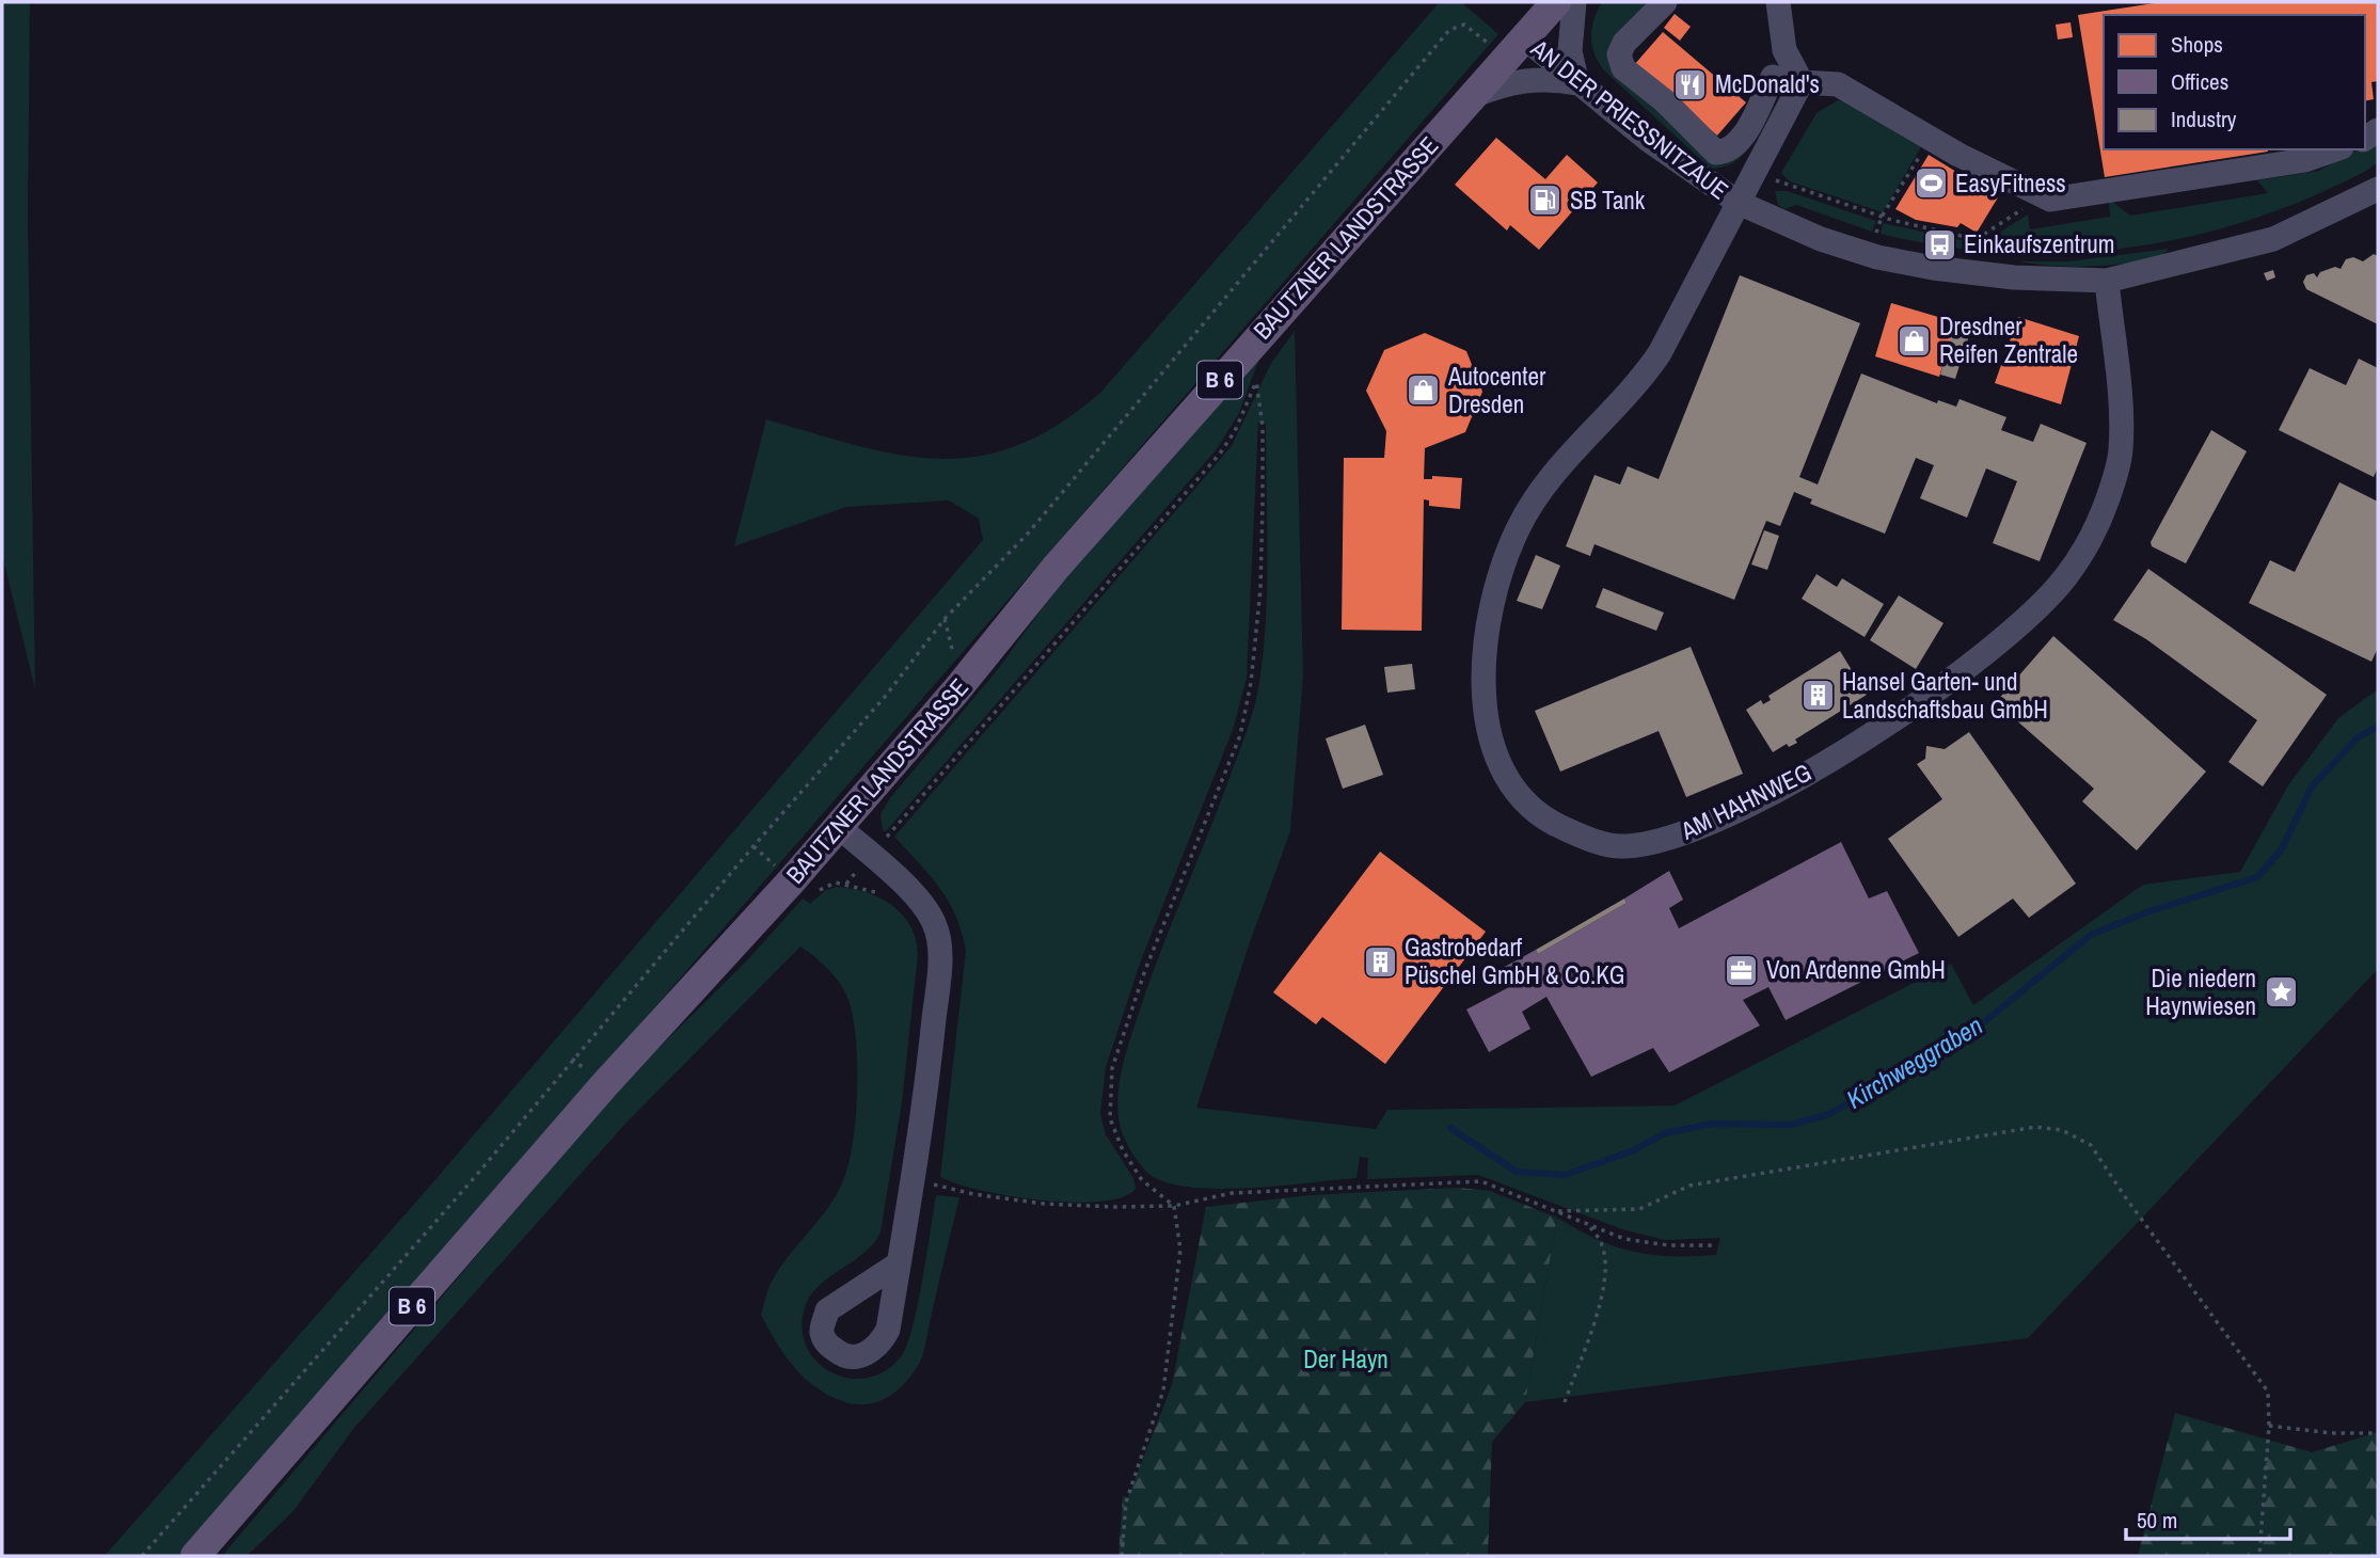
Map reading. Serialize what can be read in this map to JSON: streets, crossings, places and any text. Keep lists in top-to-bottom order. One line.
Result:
{"streets":{"main road":["BAUTZNER LANDSTRASSE","B 6"],"street":["AN DER PRIESSNITZAUE","AM HAHNWEG"]},"crossings":[["AN DER PRIESSNITZAUE","BAUTZNER LANDSTRASSE"],["AN DER PRIESSNITZAUE","AM HAHNWEG"]],"water":["Kirchweggraben"],"parks":["Der Hayn"],"places":{"restaurant":["McDonald's"],"sports":["EasyFitness"],"fuel station":["SB Tank"],"bus stop":["Einkaufszentrum"],"shop":["Dresdner Reifen Zentrale","Autocenter Dresden"],"building":["Hansel Garten- und Landschaftsbau GmbH","Gastrobedarf Püschel GmbH & Co.KG"],"office":["Von Ardenne GmbH"],"place":["Die niedern Haynwiesen"]},"legend":["Shops","Offices","Industry"],"scale_bar":"50 m"}
